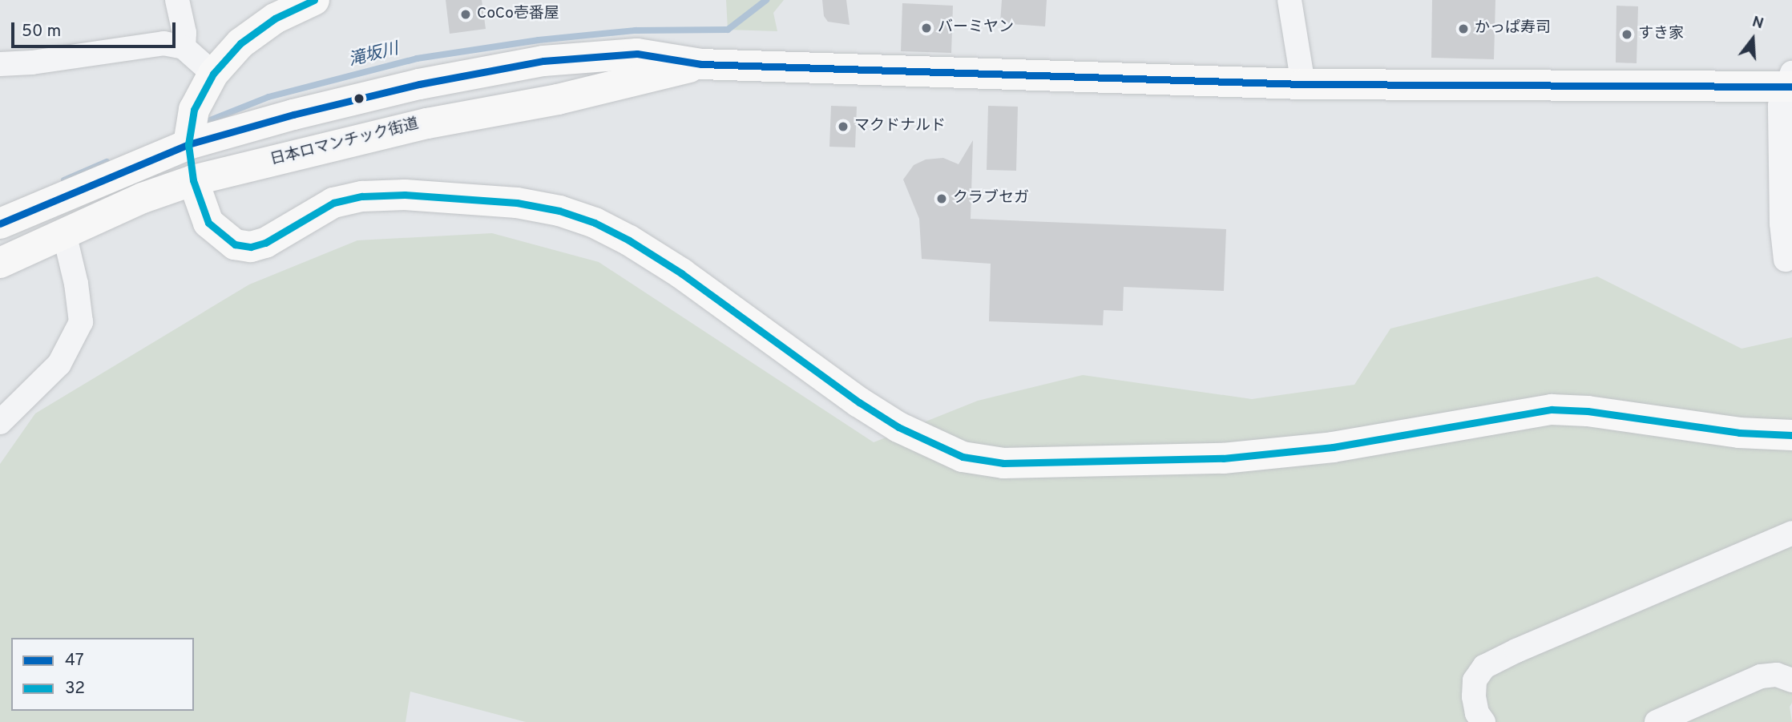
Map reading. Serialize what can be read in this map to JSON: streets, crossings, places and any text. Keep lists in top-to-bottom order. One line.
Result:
{"streets":{"main road":["日本ロマンチック街道"]},"water":["滝坂川"],"places":["CoCo壱番屋","バーミヤン","かっぱ寿司","すき家","マクドナルド","クラブセガ"],"lines":["transit line 32","transit line 47"],"legend":["47","32"],"scale_bar":"50 m","north":"top"}
